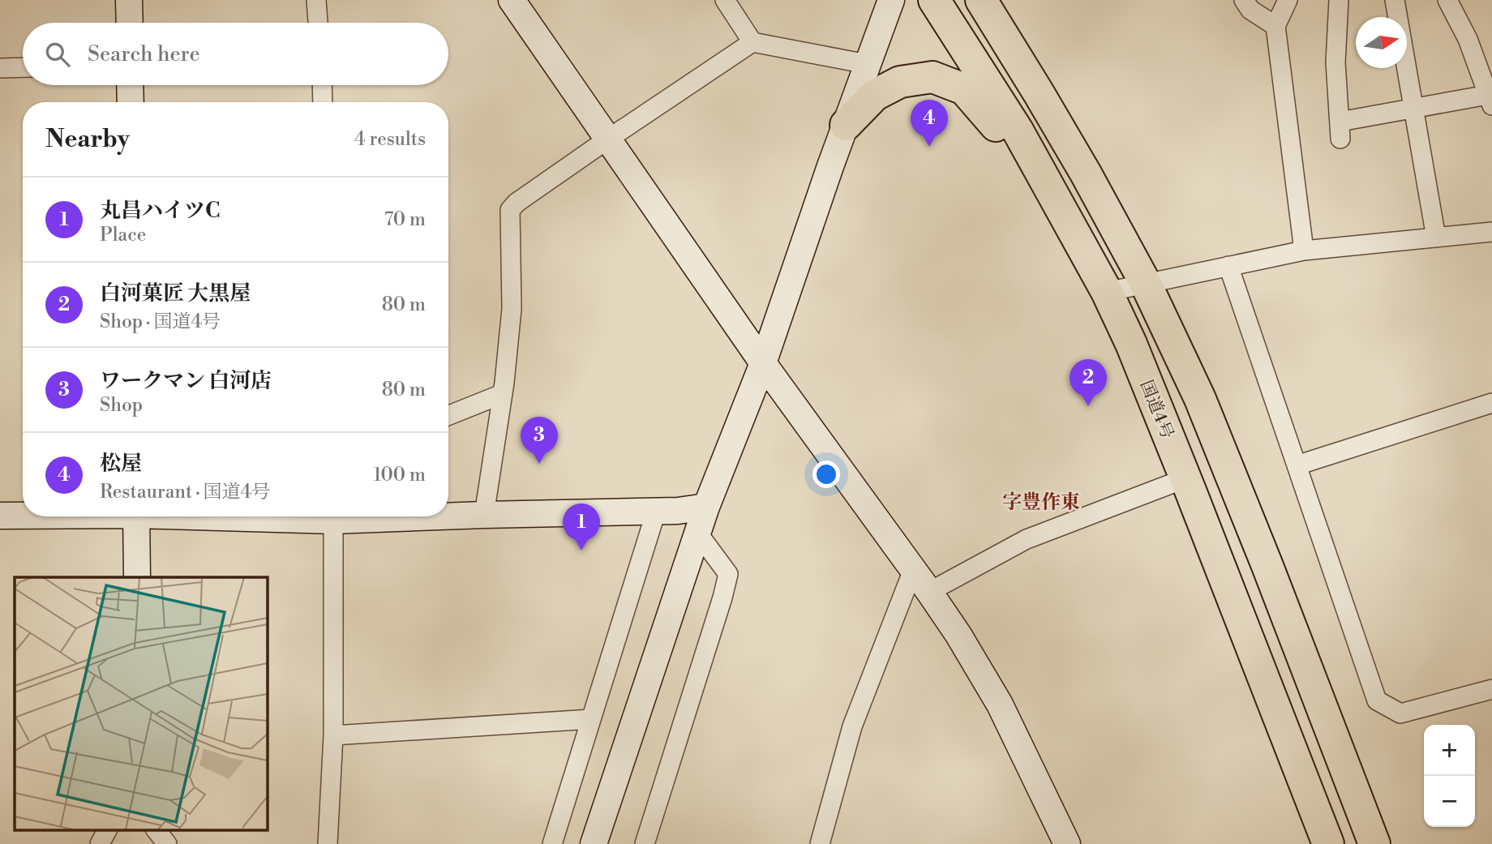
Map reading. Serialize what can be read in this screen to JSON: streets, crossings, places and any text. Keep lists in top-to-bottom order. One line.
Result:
{"streets":{"highway":["国道4号"]},"districts":["字豊作東"],"north":"right","page":{"search":"Search here","pins":["4","2","3","1"],"heading":["Nearby","4 results"],"list":[{"mark":"1","name":"丸昌ハイツC","note":"Place","value":"70 m"},{"mark":"2","name":"白河菓匠 大黒屋","note":"Shop · 国道4号","value":"80 m"},{"mark":"3","name":"ワークマン 白河店","note":"Shop","value":"80 m"},{"mark":"4","name":"松屋","note":"Restaurant · 国道4号","value":"100 m"}],"map_buttons":["+","−"]}}
